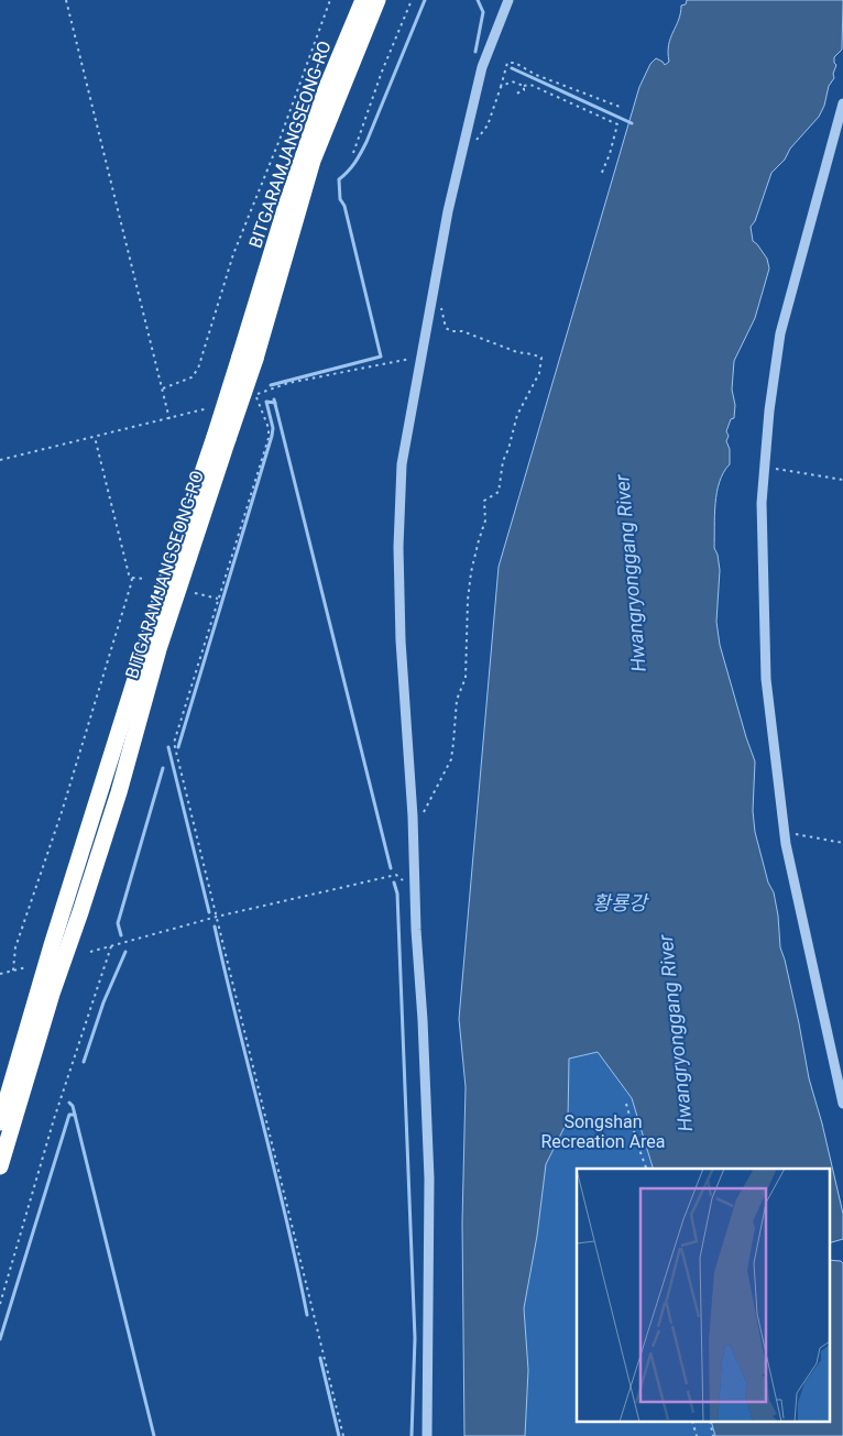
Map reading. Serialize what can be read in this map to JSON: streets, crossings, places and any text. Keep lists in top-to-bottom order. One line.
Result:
{"streets":{"highway":["BITGARAMJANGSEONG-RO"]},"water":["Hwangryonggang River","황룡강"],"parks":["Songshan Recreation Area"]}
